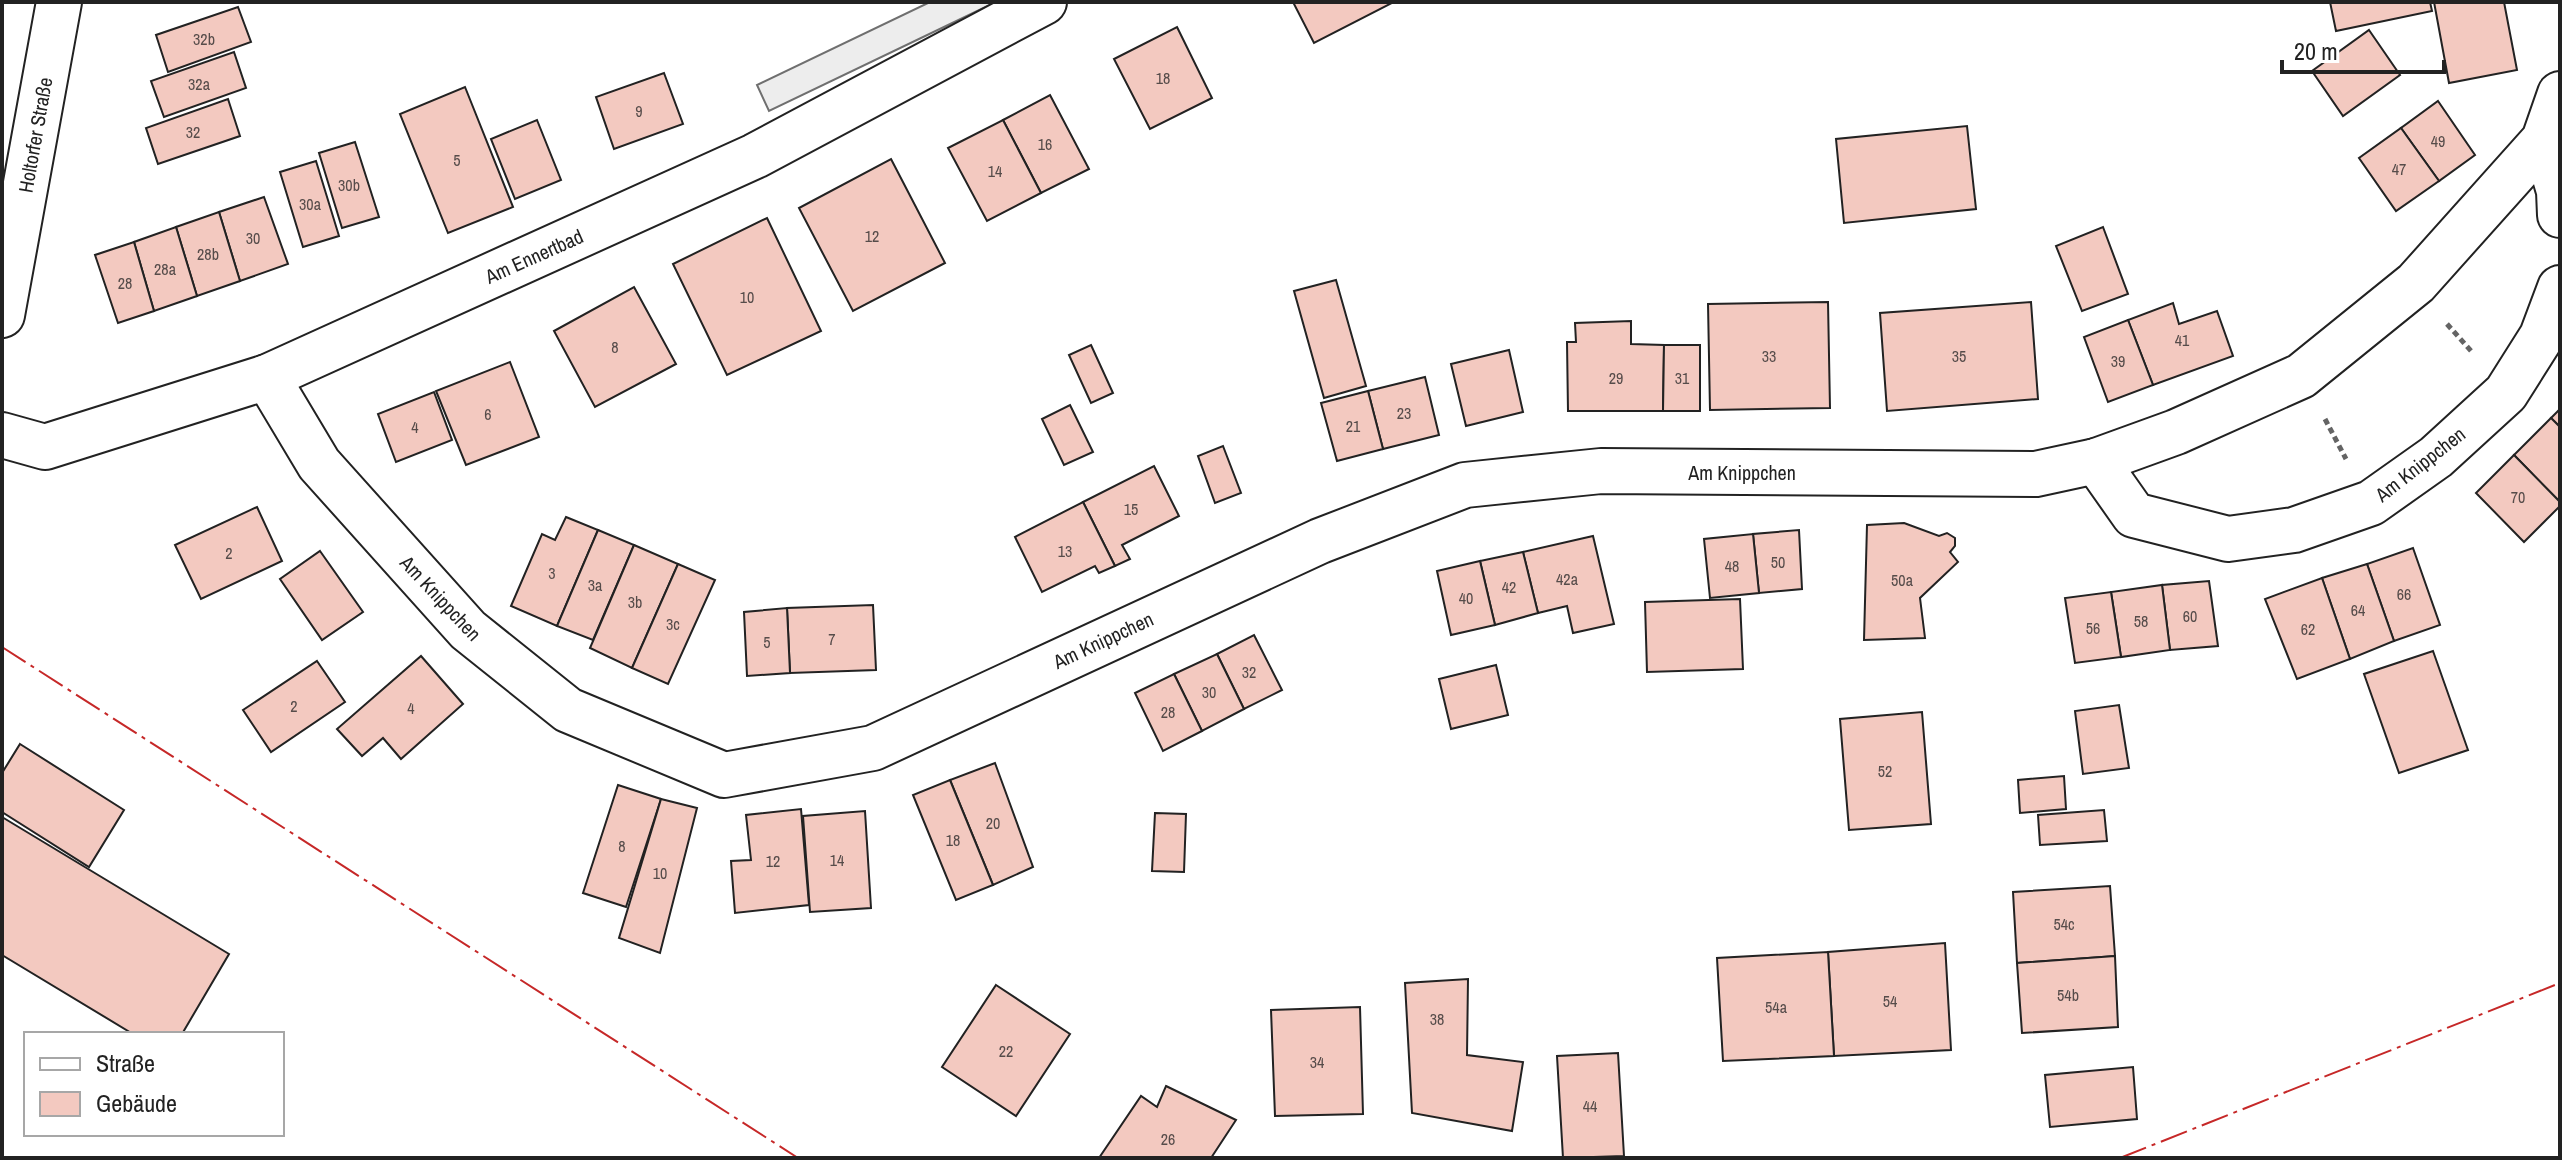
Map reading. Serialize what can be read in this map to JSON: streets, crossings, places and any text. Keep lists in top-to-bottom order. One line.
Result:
{"streets":{"street":["Holtorfer Straße","Am Ennertbad","Am Knippchen"]},"crossings":[["Am Ennertbad","Am Knippchen"]],"house_numbers":["32b","18","32a","9","32","49","16","5","47","14","30b","30a","12","30","28b","28a","28","10","41","8","33","35","39","29","31","23","6","21","4","70","15","13","2","50","48","3","42a","50a","3a","42","66","40","3b","64","60","58","3c","56","62","7","5","32","30","2","4","28","52","20","18","8","14","12","10","54c","54b","54","54a","38","22","34","44","26"],"legend":["Straße","Gebäude"],"scale_bar":"20 m"}
